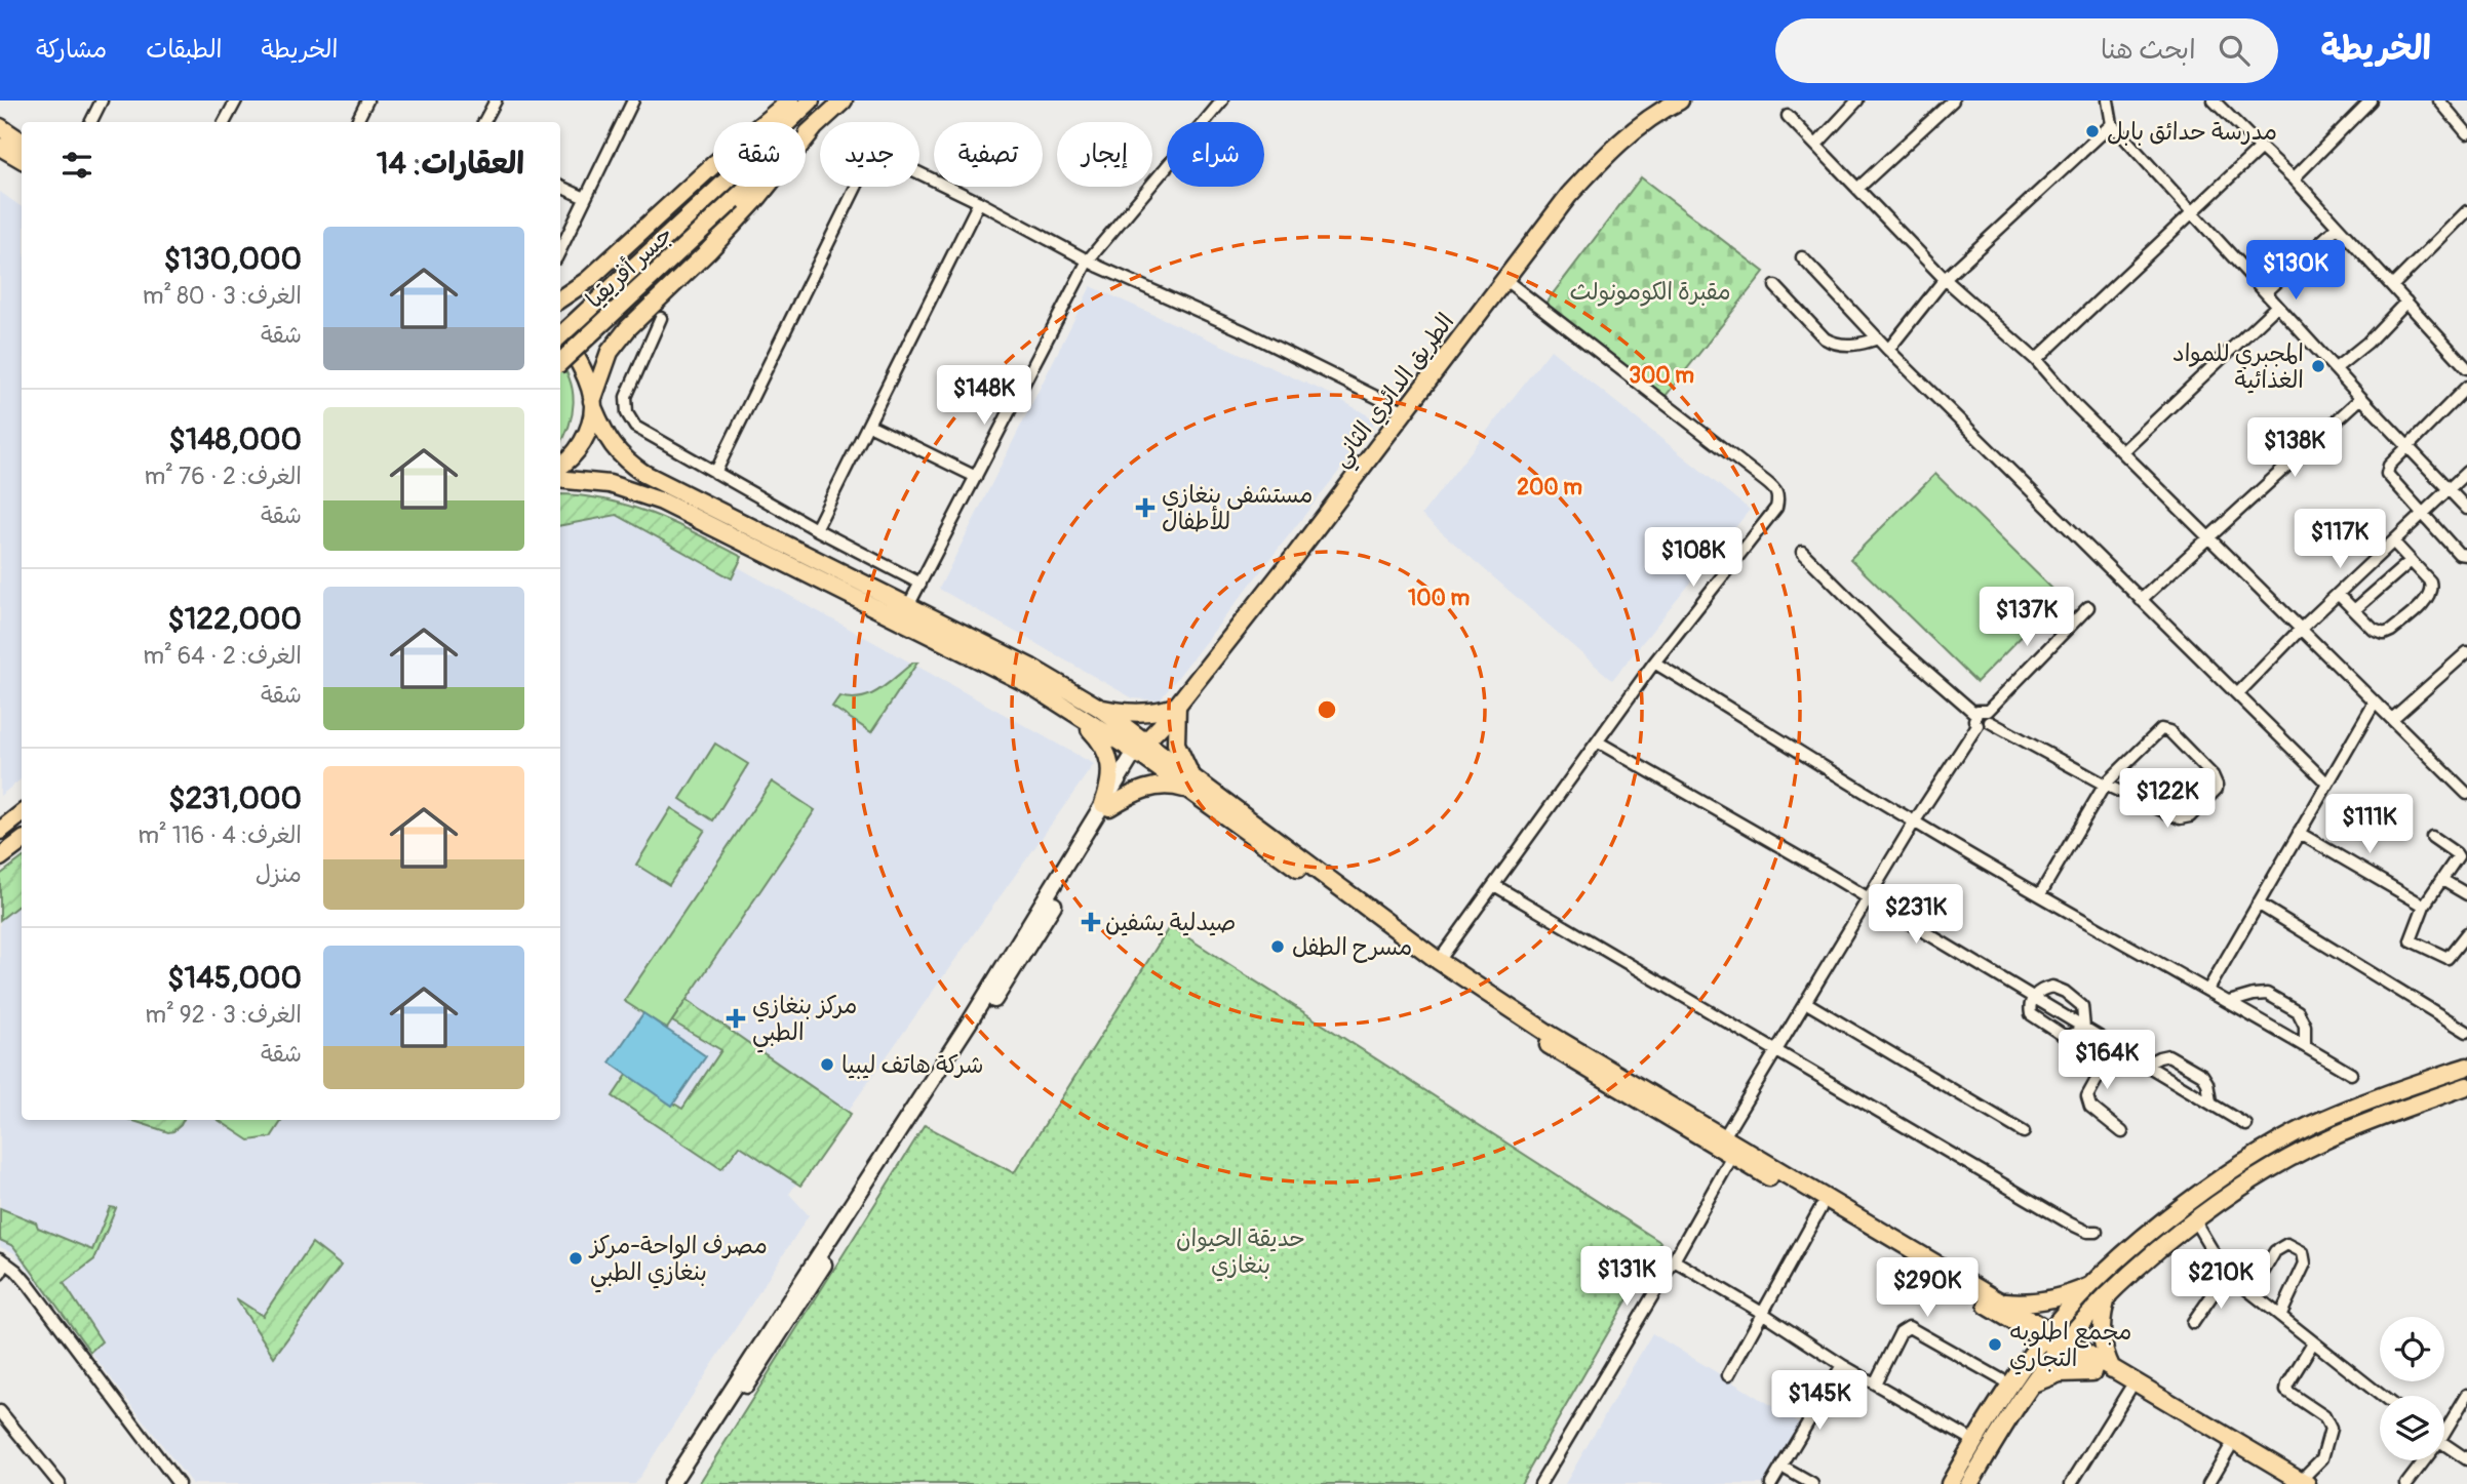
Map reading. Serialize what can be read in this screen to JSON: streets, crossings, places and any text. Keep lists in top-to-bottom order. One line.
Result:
{"streets":{"main road":["جسر أفريقيا","الطريق الدائري الثاني"]},"parks":["مقبرة الكومونولث","حديقة الحيوان بنغازي"],"places":{"other":["مدرسة حدائق بابل","المجبري للمواد الغذائية","مسرح الطفل","شركة هاتف ليبيا","مصرف الواحة-مركز بنغازي الطبي","مجمع اطلوبه التجاري"],"health":["مستشفى بنغازي للأطفال","صيدلية يشفين","مركز بنغازي الطبي"]},"page":{"header":"الخريطة","search":"ابحث هنا","nav":["الخريطة","الطبقات","مشاركة"],"chip":["شراء","إيجار","تصفية","جديد","شقة"],"heading":"العقارات: 14","list":[{"name":"$130,000","note":"الغرف: 3 · 80 m² · شقة"},{"name":"$148,000","note":"الغرف: 2 · 76 m² · شقة"},{"name":"$122,000","note":"الغرف: 2 · 64 m² · شقة"},{"name":"$231,000","note":"الغرف: 4 · 116 m² · منزل"},{"name":"$145,000","note":"الغرف: 3 · 92 m² · شقة"}],"price":["$130K","$148K","$138K","$117K","$108K","$137K","$122K","$111K","$231K","$164K","$131K","$210K","$290K","$145K"]},"rings":["300 m","200 m","100 m"]}
